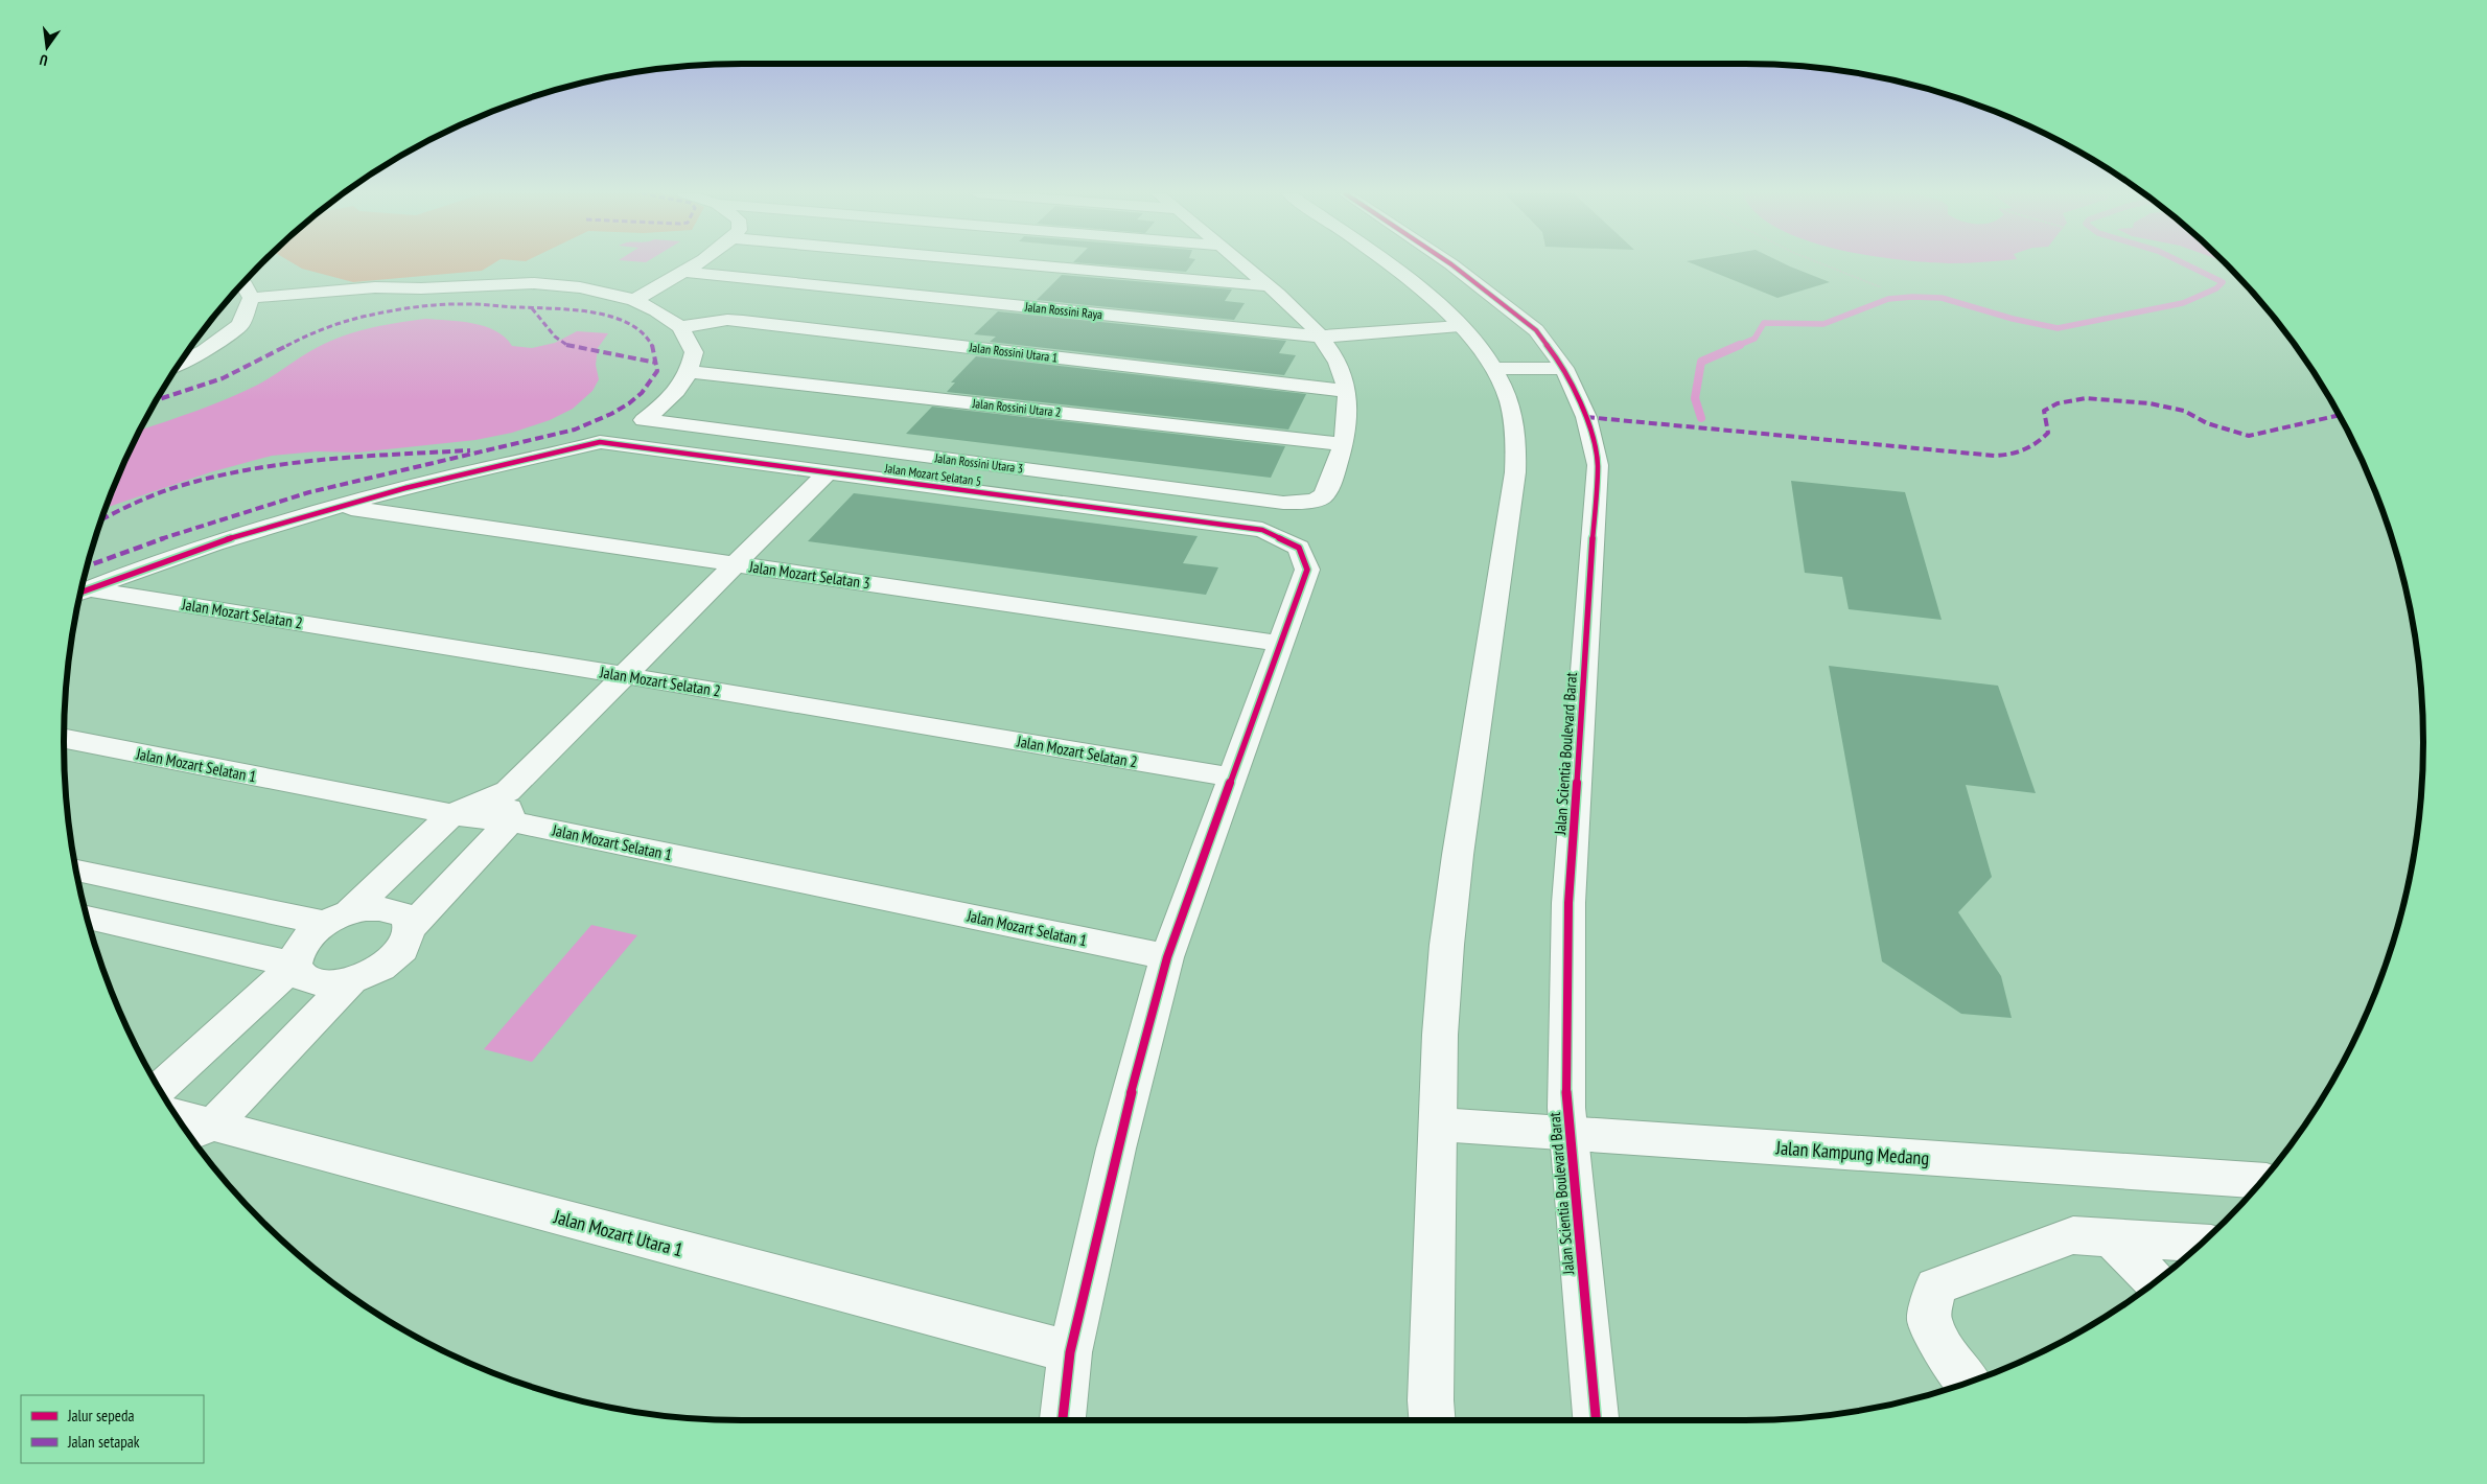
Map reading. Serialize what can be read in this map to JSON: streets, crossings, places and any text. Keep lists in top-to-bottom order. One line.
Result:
{"streets":{"street":["Jalan Rossini Raya","Jalan Rossini Utara 1","Jalan Rossini Utara 2","Jalan Rossini Utara 3","Jalan Mozart Selatan 5","Jalan Mozart Selatan 3","Jalan Mozart Selatan 2","Jalan Scientia Boulevard Barat","Jalan Mozart Selatan 1","Jalan Kampung Medang","Jalan Mozart Utara 1"]},"crossings":[["Jalan Rossini Utara 2","Jalan Rossini Utara 3"],["Jalan Mozart Selatan 5","Jalan Mozart Selatan 3"],["Jalan Mozart Selatan 5","Jalan Mozart Selatan 2"],["Jalan Mozart Selatan 5","Jalan Mozart Selatan 1"],["Jalan Mozart Selatan 5","Jalan Mozart Utara 1"],["Jalan Scientia Boulevard Barat","Jalan Kampung Medang"]],"legend":["Jalur sepeda","Jalan setapak"],"north":"bottom"}
